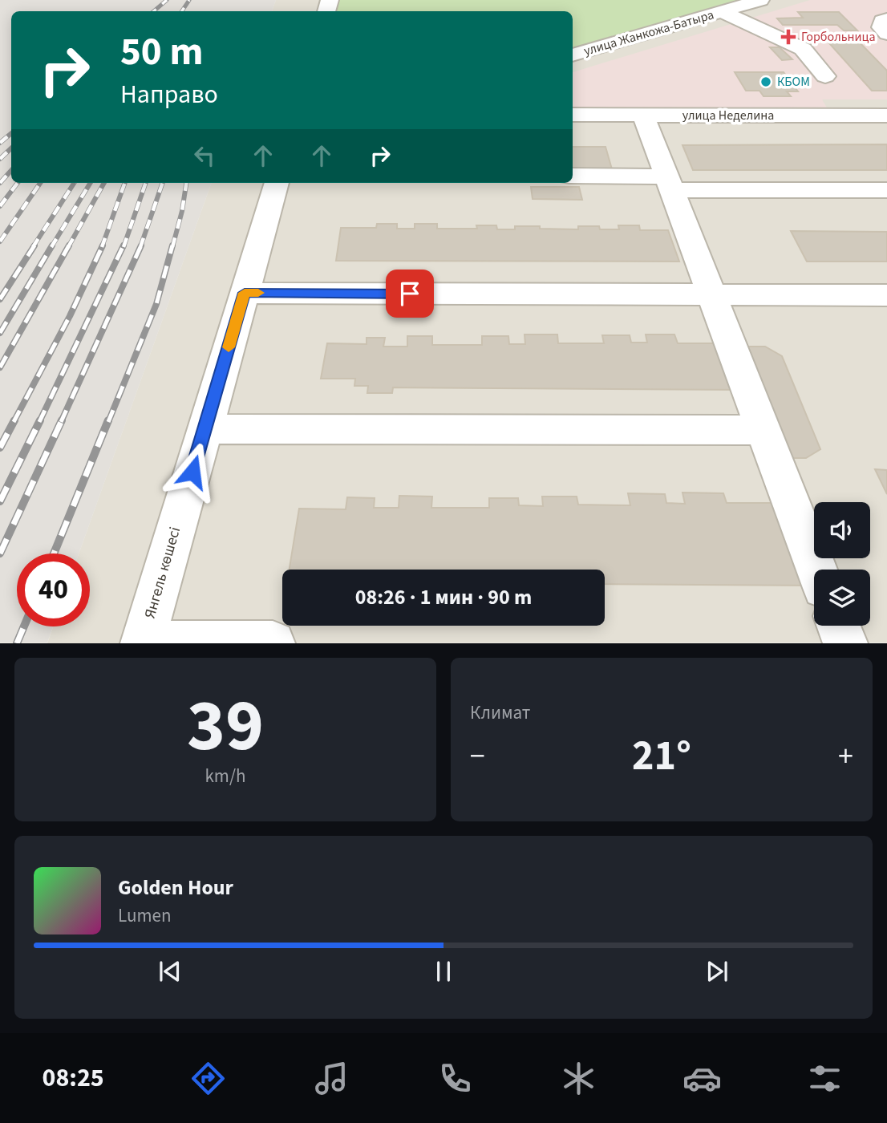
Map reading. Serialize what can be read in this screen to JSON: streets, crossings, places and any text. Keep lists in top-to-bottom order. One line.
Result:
{"streets":{"street":["улица Жанкожа-Батыра","улица Неделина","Янгель көшесі"]},"places":{"health":["Горбольница"],"other":["КБОМ"]},"page":{"turn":["50 m","Направо"],"limit":"40","trip":"08:26 · 1 мин · 90 m","tile":[["39","km/h"],"Климат"],"heat":["−","21°","+"],"song":["Golden Hour","Lumen"],"tabs":"08:25"}}
